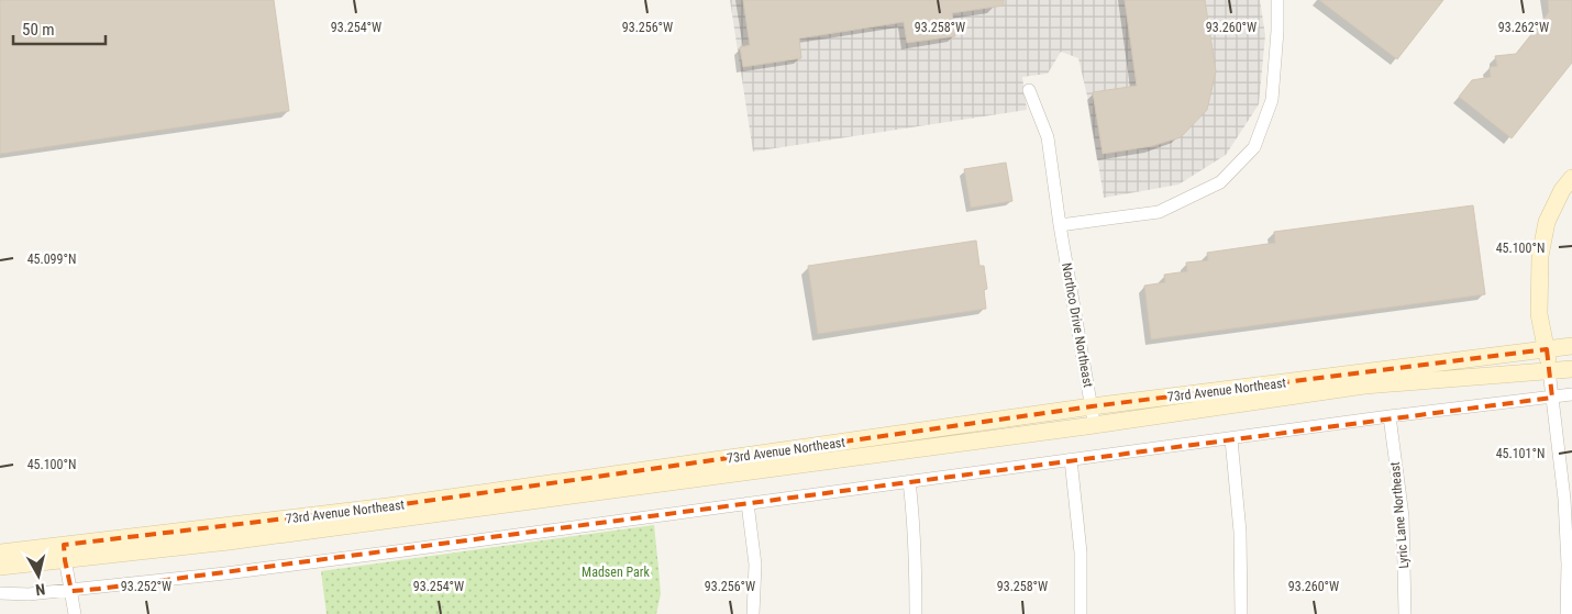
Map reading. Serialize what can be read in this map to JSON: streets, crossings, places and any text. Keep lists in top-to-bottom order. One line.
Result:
{"streets":{"street":["Northco Drive Northeast","73rd Avenue Northeast","Lyric Lane Northeast"]},"crossings":[["Northco Drive Northeast","73rd Avenue Northeast"]],"parks":["Madsen Park"],"scale_bar":"50 m","north":"bottom","coordinates":["93.254°W","93.256°W","93.258°W","93.260°W","93.262°W","45.100°N","45.099°N","45.101°N","93.252°W"]}
